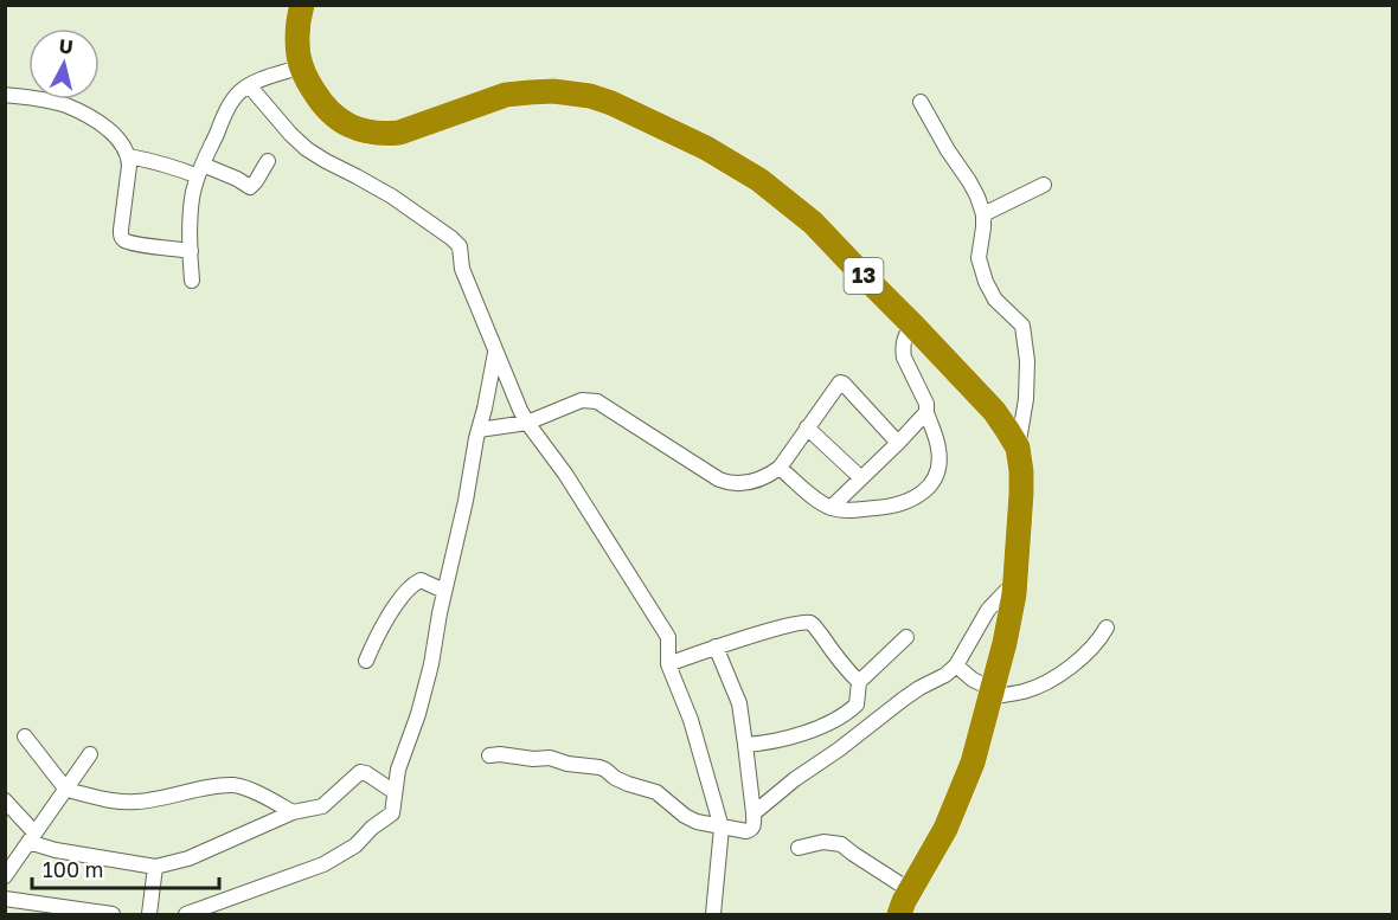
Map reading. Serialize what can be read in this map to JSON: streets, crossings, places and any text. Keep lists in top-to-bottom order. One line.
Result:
{"streets":{"highway":["13"]},"scale_bar":"100 m","north":"top"}
